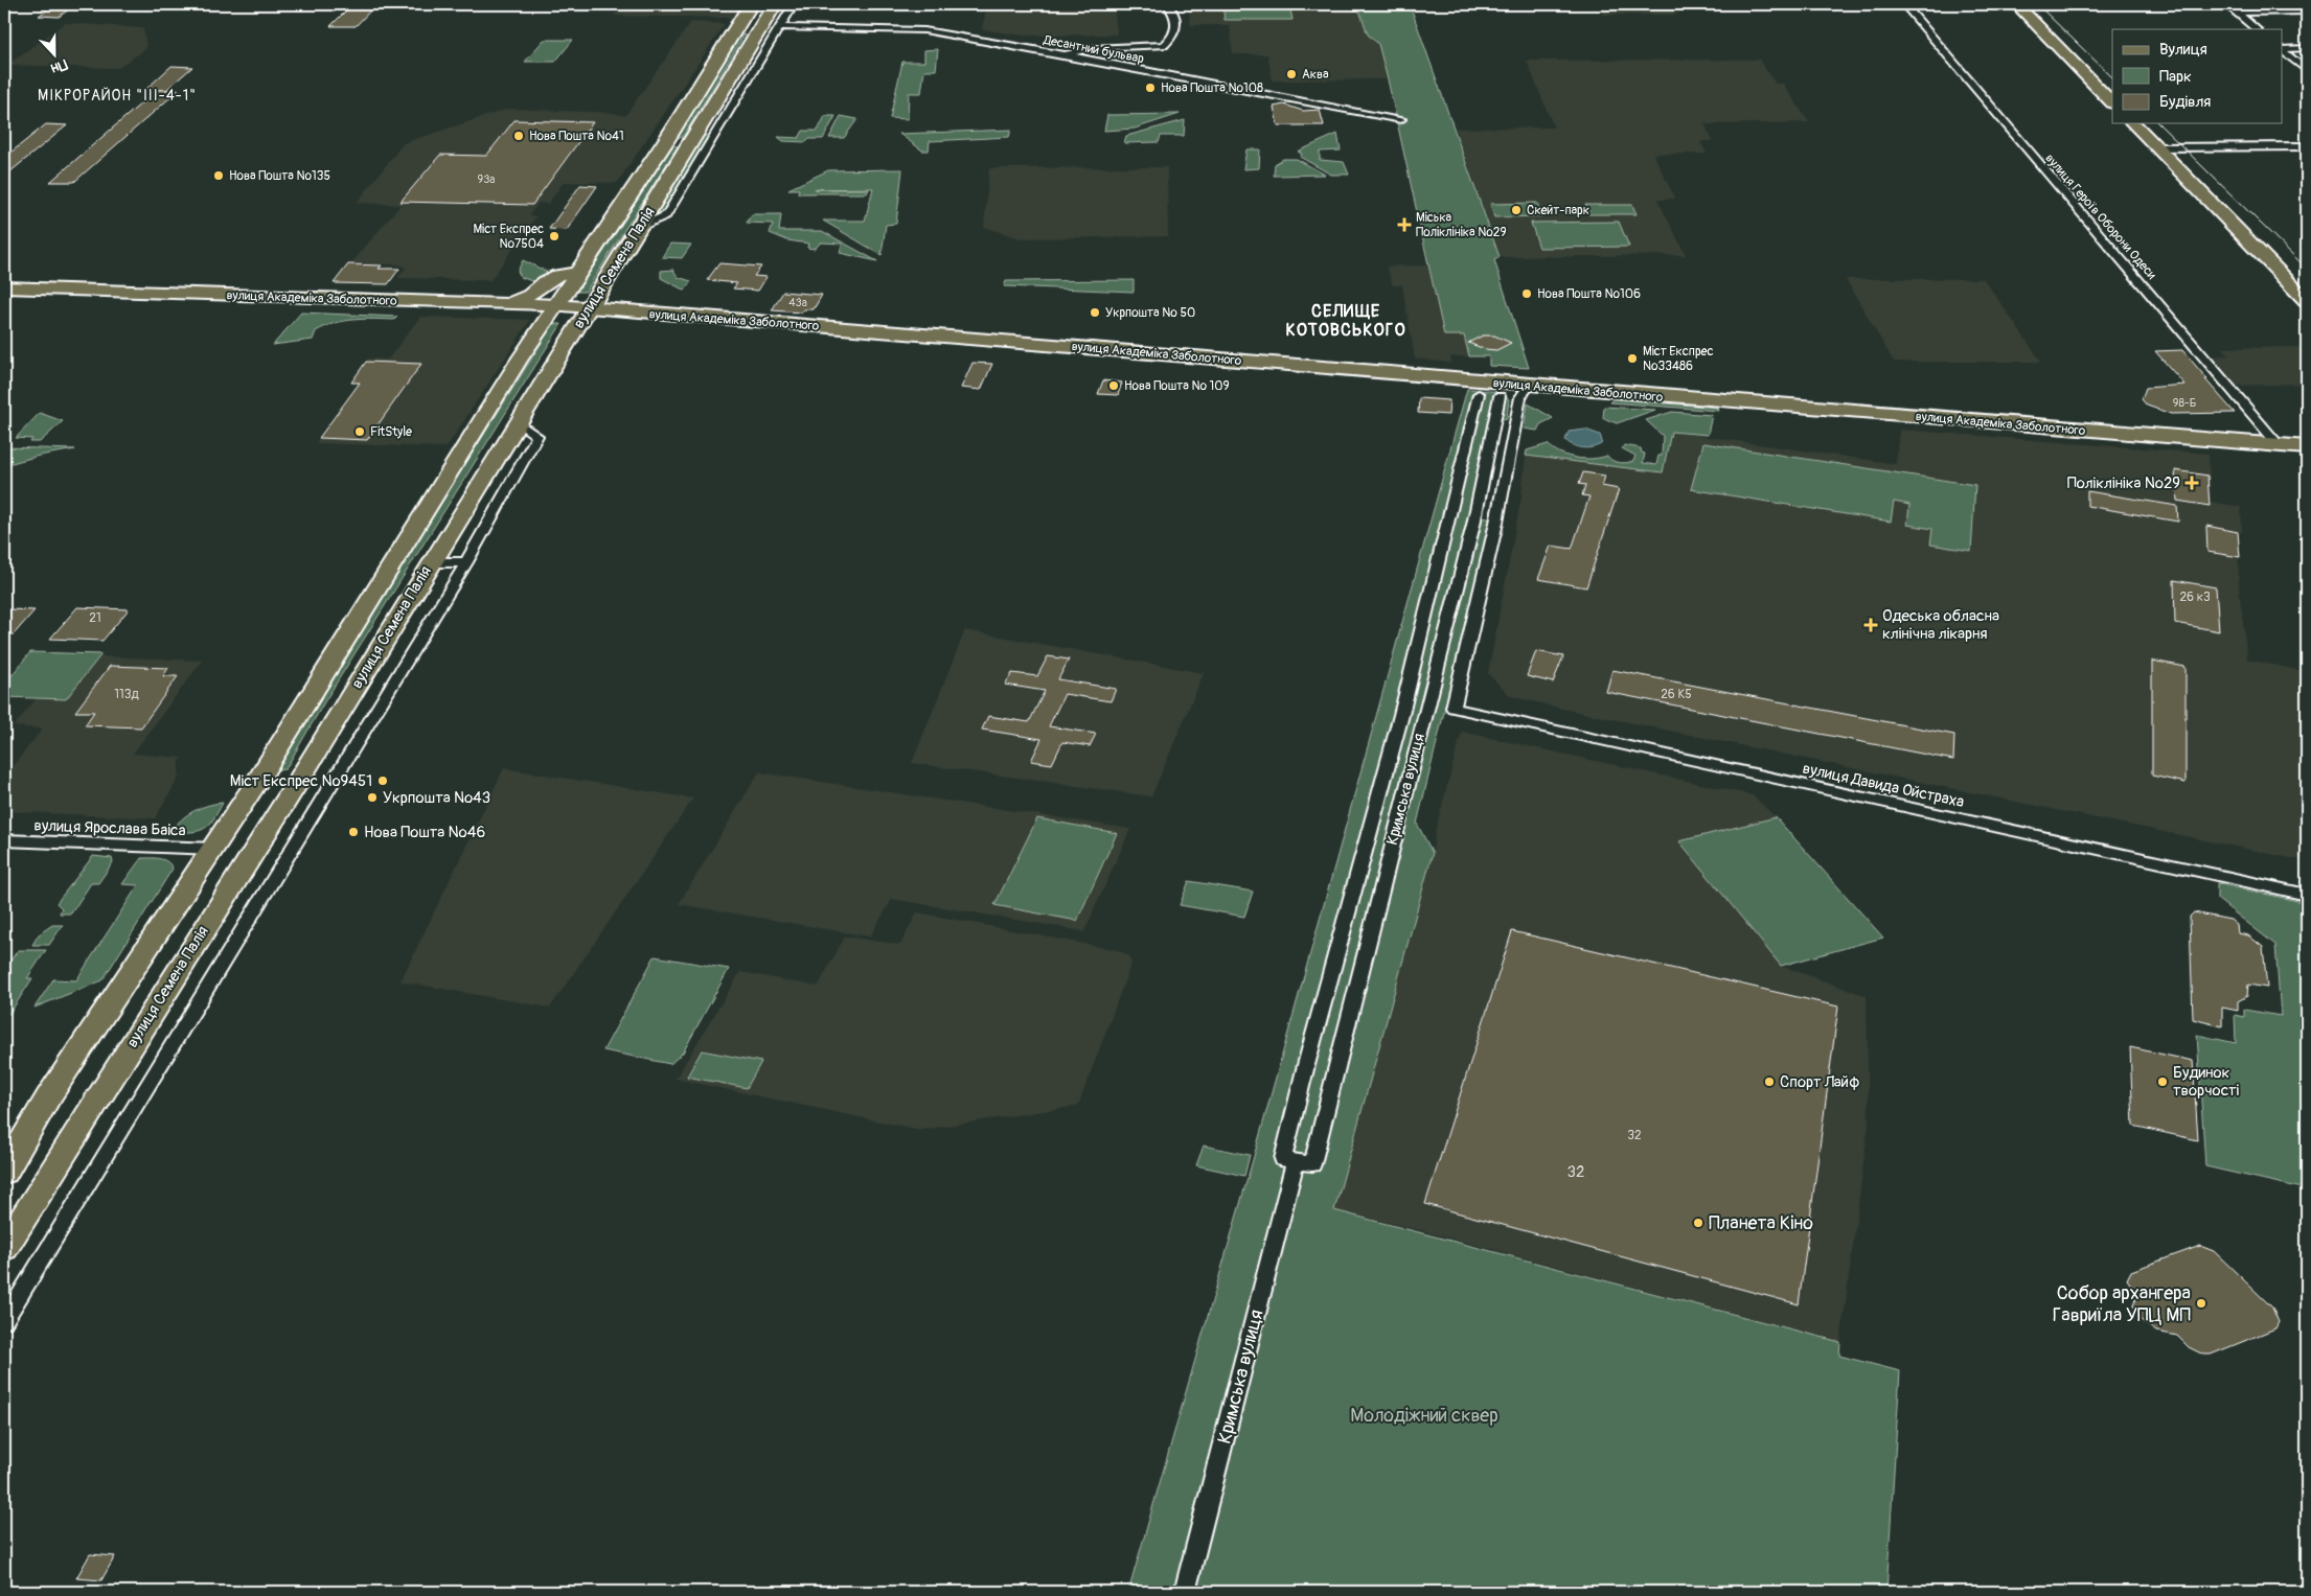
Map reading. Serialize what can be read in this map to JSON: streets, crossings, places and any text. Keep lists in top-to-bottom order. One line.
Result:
{"streets":{"highway":["вулиця Семена Палія","вулиця Академіка Заболотного"],"street":["Десантний бульвар","вулиця Героїв Оборони Одеси","вулиця Давида Ойстраха","Кримська вулиця","вулиця Ярослава Баіса"]},"crossings":[["вулиця Героїв Оборони Одеси","вулиця Академіка Заболотного"],["вулиця Семена Палія","вулиця Академіка Заболотного"],["вулиця Семена Палія","вулиця Ярослава Баіса"],["вулиця Академіка Заболотного","вулиця Давида Ойстраха"]],"districts":["МІКРОРАЙОН \"ІІІ-4-1\"","СЕЛИЩЕ КОТОВСЬКОГО"],"parks":["Молодіжний сквер"],"places":{"other":["Аква","Нова Пошта №108","Нова Пошта №41","Нова Пошта №135","Скейт-парк","Міст Експрес №7504","Нова Пошта №106","Укрпошта № 50","Міст Експрес №33486","Нова Пошта № 109","FitStyle","Міст Експрес №9451","Укрпошта №43","Нова Пошта №46","Спорт Лайф","Будинок творчості","Планета Кіно","Собор архангера Гавриїла УПЦ МП"],"health":["Міська Поліклініка №29","Поліклініка №29","Одеська обласна клінічна лікарня"]},"house_numbers":["93а","43а","98-Б","26 к3","21","113д","26 К5","32","32"],"legend":["Вулиця","Парк","Будівля"],"north":"bottom"}
